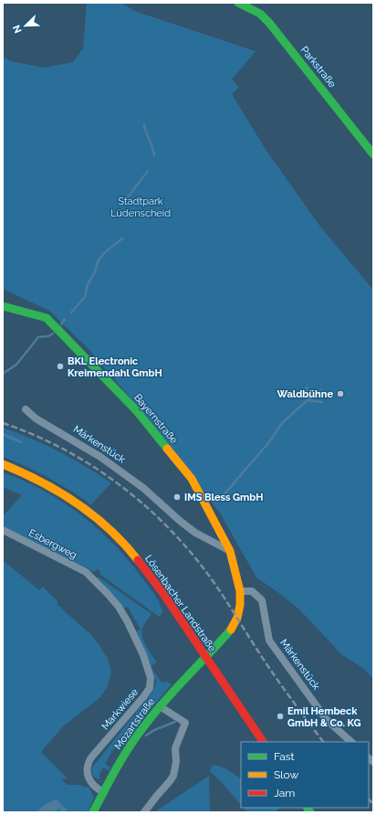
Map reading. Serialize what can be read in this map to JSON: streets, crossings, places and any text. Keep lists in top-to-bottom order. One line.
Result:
{"streets":{"street":["Parkstraße","Bayernstraße","Märkenstück","Esbergweg","Lösenbacher Landstraße","Markwiese","Mozartstraße"]},"crossings":[["Bayernstraße","Märkenstück"],["Esbergweg","Markwiese"],["Lösenbacher Landstraße","Mozartstraße"],["Markwiese","Mozartstraße"]],"parks":["Stadtpark Lüdenscheid"],"places":["BKL Electronic Kreimendahl GmbH","Waldbühne","IMS Bless GmbH","Emil Hembeck GmbH & Co. KG"],"legend":["Fast","Slow","Jam"],"north":"bottom left"}
